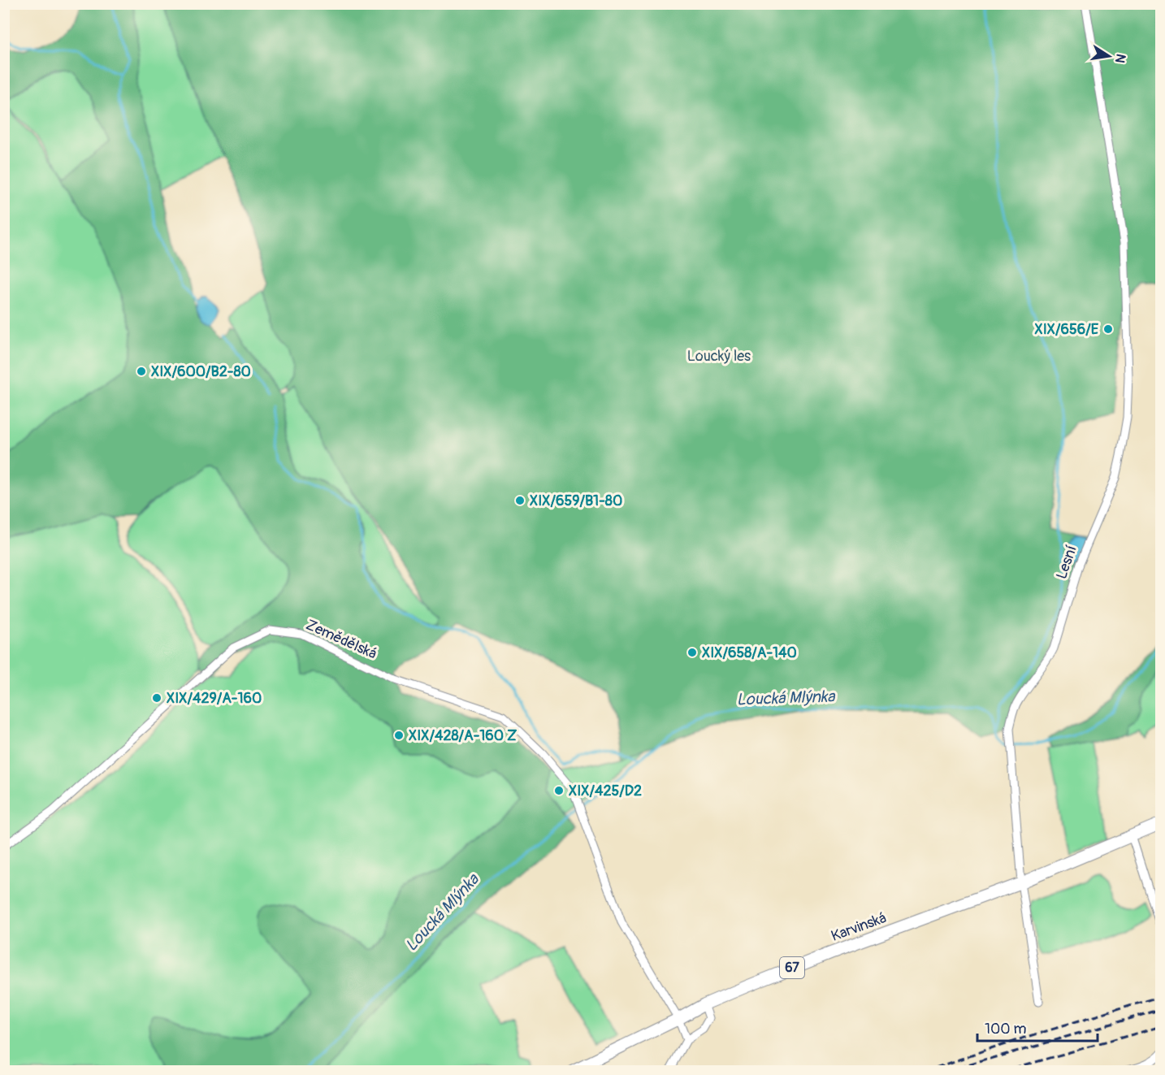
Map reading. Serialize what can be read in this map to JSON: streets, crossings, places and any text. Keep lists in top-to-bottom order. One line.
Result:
{"streets":{"main road":["Karvinská","67"],"street":["Lesní","Zemědělská"]},"crossings":[["Lesní","Karvinská"],["Zemědělská","Karvinská"]],"water":["Loucká Mlýnka"],"parks":["Loucký les"],"places":["XIX/656/E","XIX/600/B2-80","XIX/659/B1-80","XIX/658/A-140","XIX/429/A-160","XIX/428/A-160 Z","XIX/425/D2"],"scale_bar":"100 m","north":"right"}
